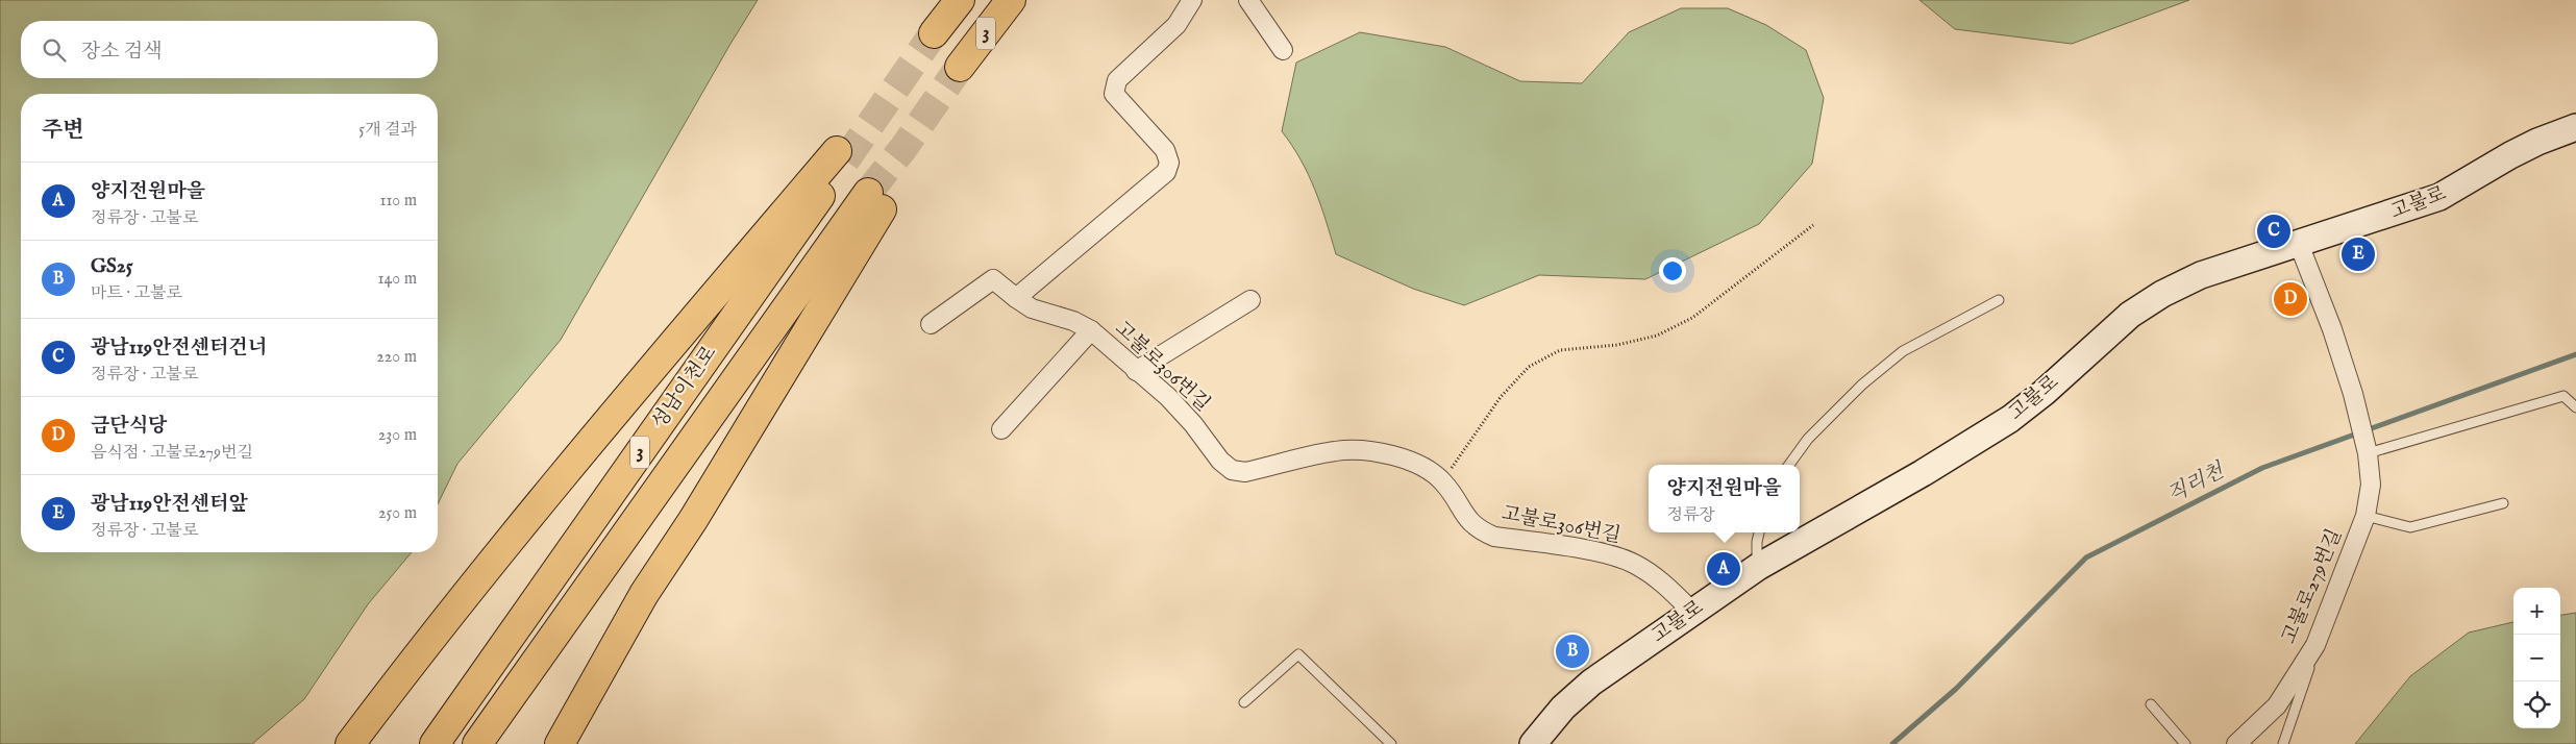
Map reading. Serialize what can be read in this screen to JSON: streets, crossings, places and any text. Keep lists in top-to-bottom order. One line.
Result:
{"streets":{"highway":["3","성남이천로"],"street":["고불로","고불로306번길","고불로279번길"]},"crossings":[["고불로","고불로306번길"],["고불로","고불로279번길"]],"water":["직리천"],"page":{"search":"장소 검색","heading":["주변","5개 결과"],"list":[{"mark":"A","name":"양지전원마을","note":"정류장 · 고불로","value":"110 m"},{"mark":"B","name":"GS25","note":"마트 · 고불로","value":"140 m"},{"mark":"C","name":"광남119안전센터건너","note":"정류장 · 고불로","value":"220 m"},{"mark":"D","name":"금단식당","note":"음식점 · 고불로279번길","value":"230 m"},{"mark":"E","name":"광남119안전센터앞","note":"정류장 · 고불로","value":"250 m"}],"pins":["C","E","D","A","B"],"popup":["양지전원마을","정류장"],"map_buttons":["+","−"]}}
